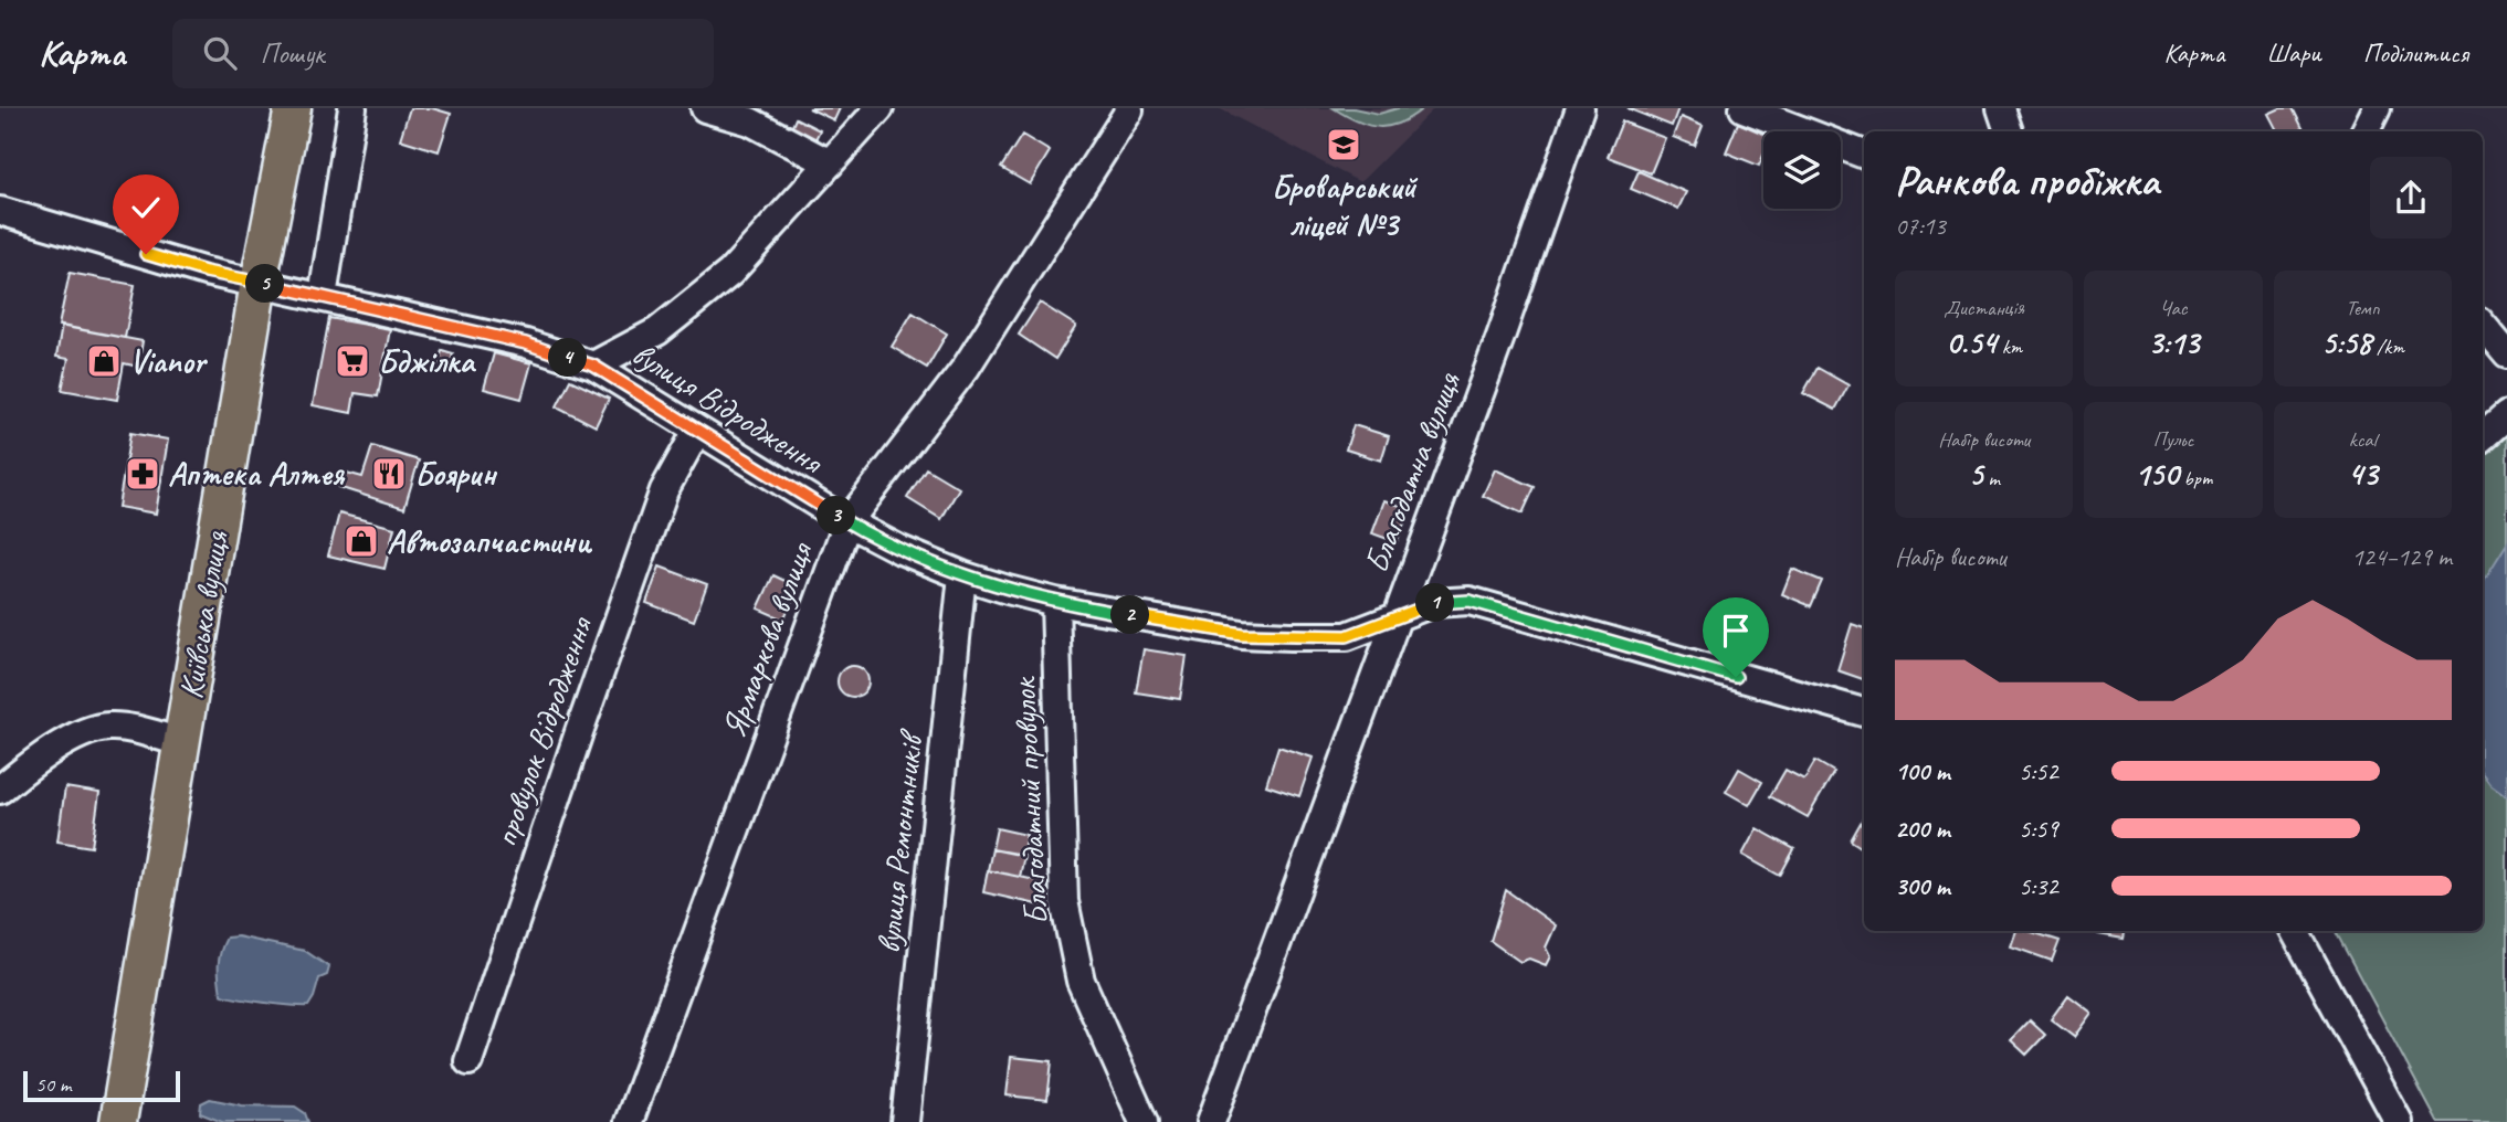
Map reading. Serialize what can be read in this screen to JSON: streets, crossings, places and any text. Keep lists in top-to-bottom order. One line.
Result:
{"streets":{"main road":["Київська вулиця"],"street":["вулиця Відродження","Благодатна вулиця","Ярмаркова вулиця","провулок Відродження","Благодатний провулок","вулиця Ремонтників"]},"crossings":[["вулиця Відродження","Благодатна вулиця"],["вулиця Відродження","Київська вулиця"],["вулиця Відродження","Ярмаркова вулиця"],["вулиця Відродження","провулок Відродження"],["вулиця Відродження","Благодатний провулок"],["вулиця Відродження","вулиця Ремонтників"]],"places":{"school or university":["Броварський ліцей №3"],"shop":["Vianor","Автозапчастини"],"supermarket":["Бджілка"],"pharmacy":["Аптека Алтея"],"restaurant":["Боярин"]},"scale_bar":"50 m","page":{"header":"Карта","search":"Пошук","nav":["Карта","Шари","Поділитися"],"heading":["Ранкова пробіжка","07:13"],"stats":[["Дистанція","0.54 km"],["Час","3:13"],["Темп","5:58 /km"],["Набір висоти","5 m"],["Пульс","150 bpm"],["kcal","43"]],"pins":["5","4","3","1","2"],"chart":["Набір висоти","124–129 m"],"list":[{"name":"100 m","note":"5:52"},{"name":"200 m","note":"5:59"},{"name":"300 m","note":"5:32"}],"scale":"50 m"}}
